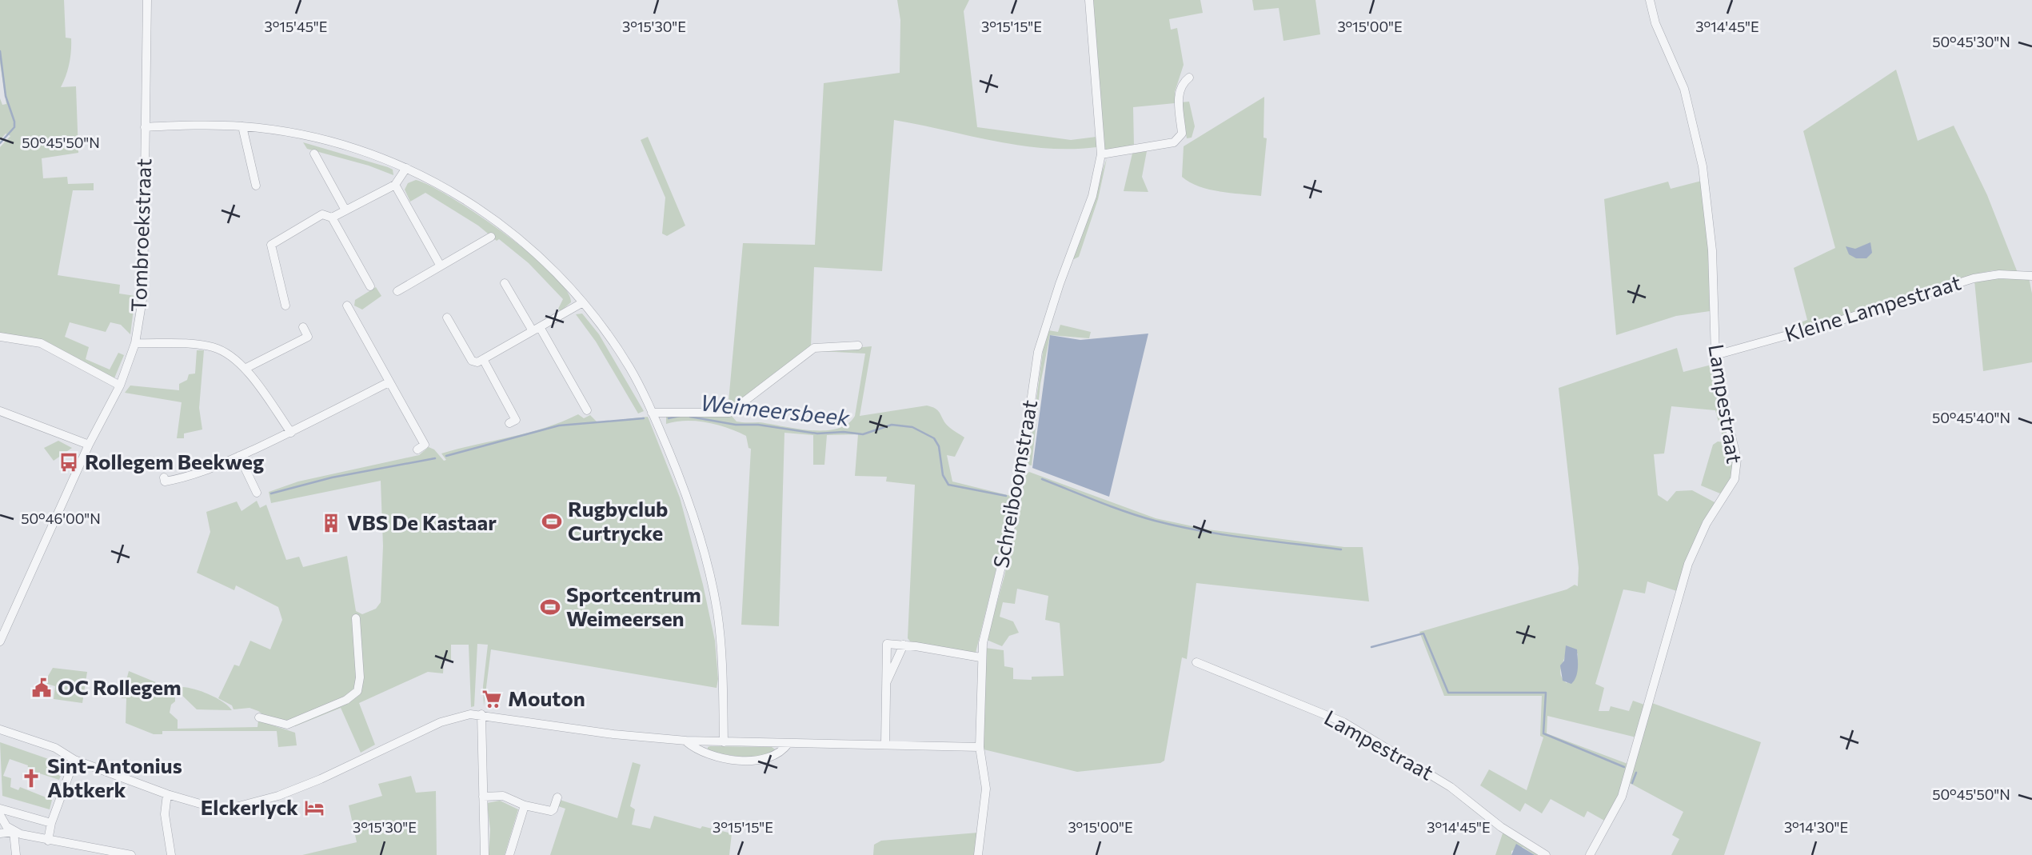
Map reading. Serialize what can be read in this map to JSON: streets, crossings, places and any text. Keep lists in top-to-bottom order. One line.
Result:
{"streets":{"street":["Tombroekstraat","Kleine Lampestraat","Lampestraat","Schreiboomstraat"]},"crossings":[["Kleine Lampestraat","Lampestraat"]],"water":["Weimeersbeek"],"places":{"bus stop":["Rollegem Beekweg"],"sports":["Rugbyclub Curtrycke","Sportcentrum Weimeersen"],"building":["VBS De Kastaar"],"public building":["OC Rollegem"],"supermarket":["Mouton"],"church":["Sint-Antonius Abtkerk"],"hotel":["Elckerlyck"]},"coordinates":["3°15'45\"E","3°15'30\"E","3°15'15\"E","3°15'00\"E","3°14'45\"E","50°45'30\"N","50°45'50\"N","50°45'40\"N","50°46'00\"N","3°14'30\"E"]}
